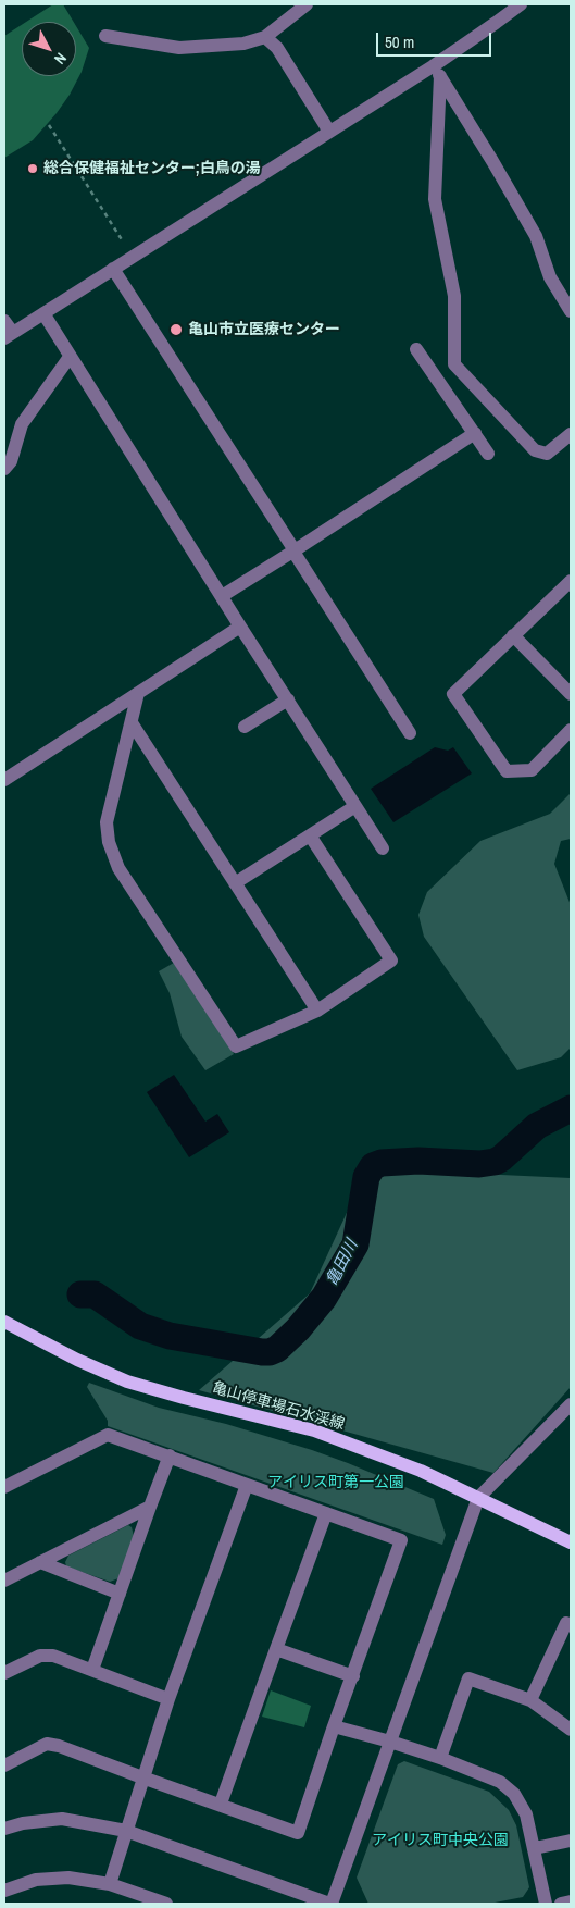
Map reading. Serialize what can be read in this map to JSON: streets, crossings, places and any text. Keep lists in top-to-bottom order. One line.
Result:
{"streets":{"main road":["亀山停車場石水渓線"]},"water":["亀田川"],"parks":["アイリス町第一公園","アイリス町中央公園"],"places":["総合保健福祉センター;白鳥の湯","亀山市立医療センター"],"scale_bar":"50 m","north":"bottom right"}
